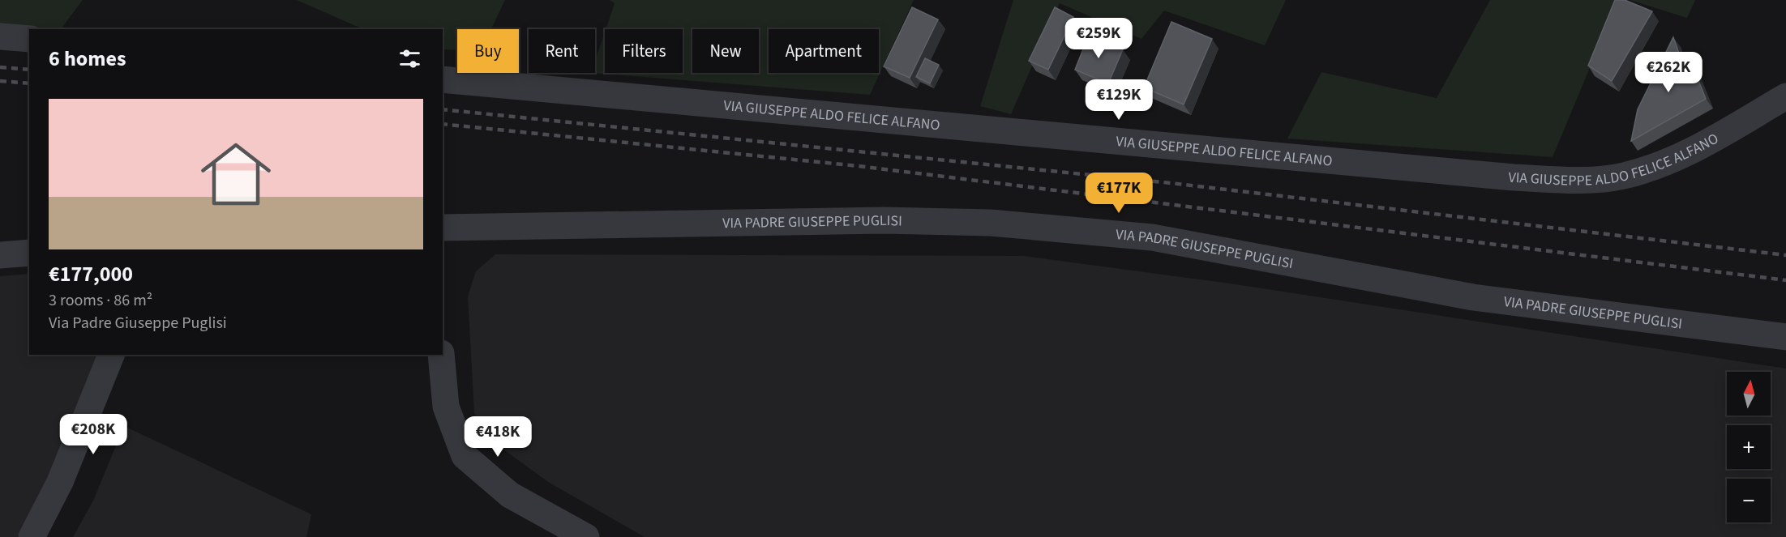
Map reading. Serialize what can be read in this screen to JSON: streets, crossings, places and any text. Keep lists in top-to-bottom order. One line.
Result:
{"streets":{"street":["VIA GIUSEPPE ALDO FELICE ALFANO","VIA PADRE GIUSEPPE PUGLISI"]},"north":"top","page":{"price":["€259K","€262K","€129K","€177K","€208K","€418K"],"chip":["Buy","Rent","Filters","New","Apartment"],"heading":"6 homes","list":[{"name":"€177,000","note":"3 rooms · 86 m² · Via Padre Giuseppe Puglisi"}],"map_buttons":["+","−"]}}
